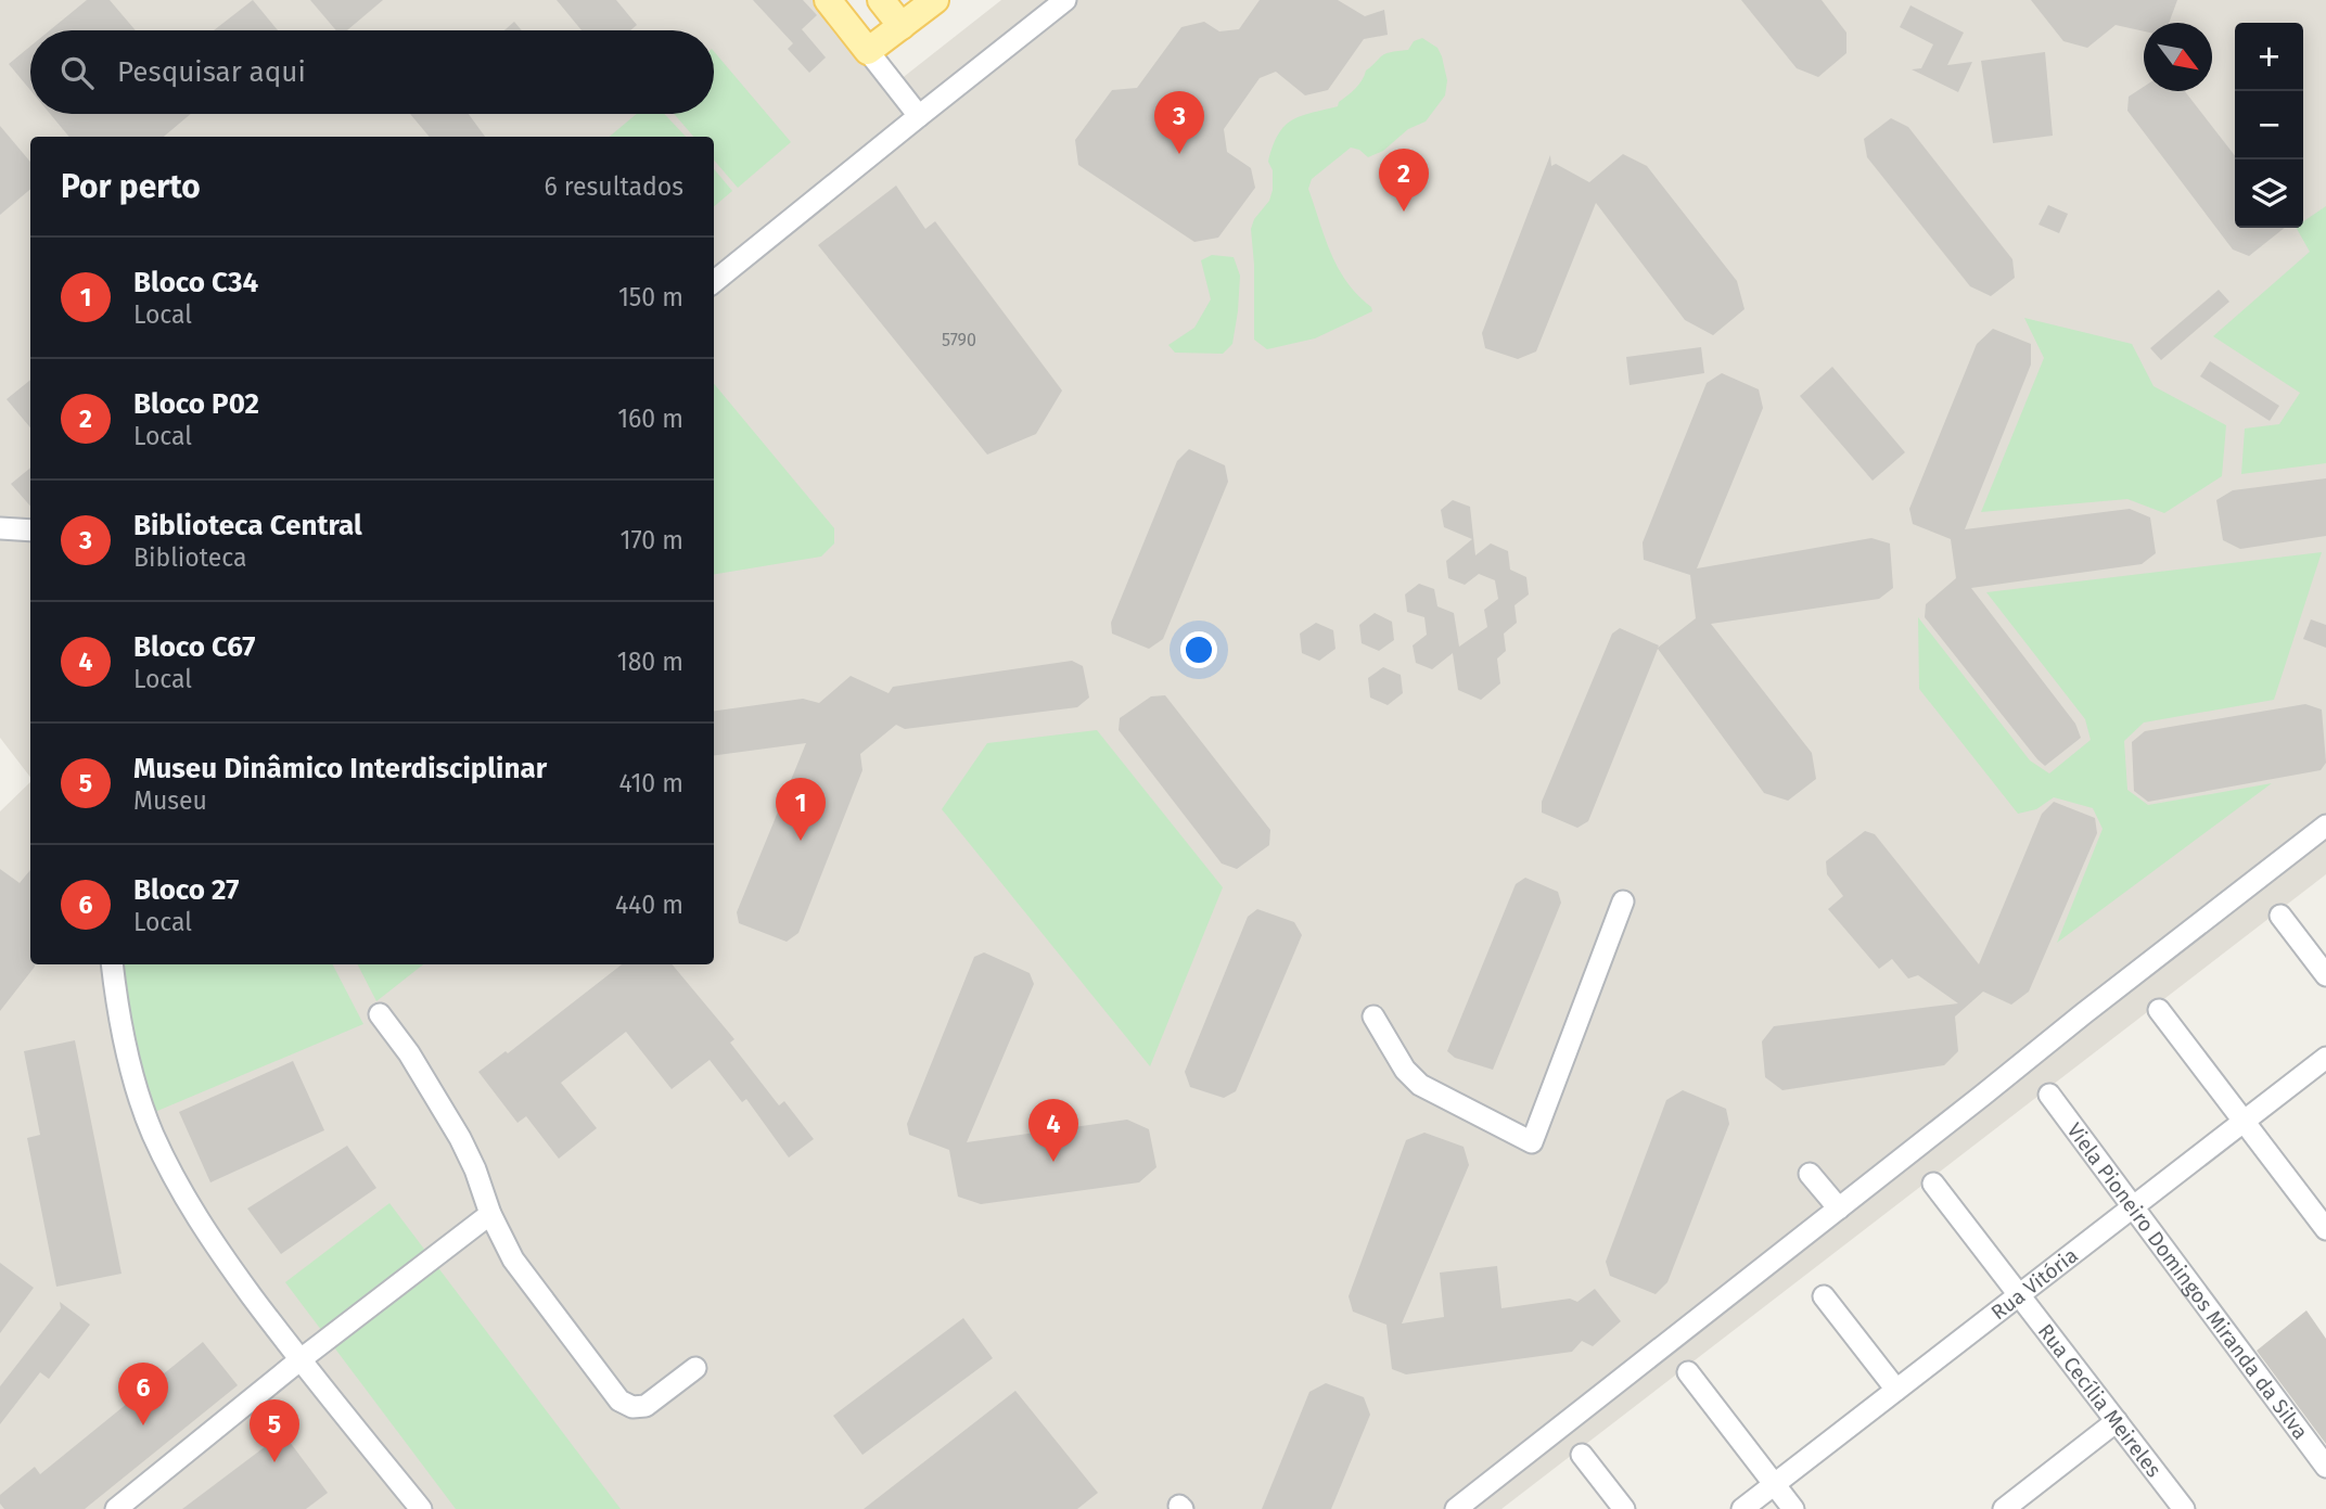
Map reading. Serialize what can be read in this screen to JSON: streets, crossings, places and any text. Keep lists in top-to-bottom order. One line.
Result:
{"streets":{"street":["Viela Pioneiro Domingos Miranda da Silva","Rua Vitória","Rua Cecília Meireles"]},"crossings":[["Viela Pioneiro Domingos Miranda da Silva","Rua Vitória"],["Rua Vitória","Rua Cecília Meireles"]],"house_numbers":["5790"],"north":"bottom right","page":{"map_buttons":["+","−"],"search":"Pesquisar aqui","pins":["3","2","1","4","6","5"],"heading":["Por perto","6 resultados"],"list":[{"mark":"1","name":"Bloco C34","note":"Local","value":"150 m"},{"mark":"2","name":"Bloco P02","note":"Local","value":"160 m"},{"mark":"3","name":"Biblioteca Central","note":"Biblioteca","value":"170 m"},{"mark":"4","name":"Bloco C67","note":"Local","value":"180 m"},{"mark":"5","name":"Museu Dinâmico Interdisciplinar","note":"Museu","value":"410 m"},{"mark":"6","name":"Bloco 27","note":"Local","value":"440 m"}]}}
